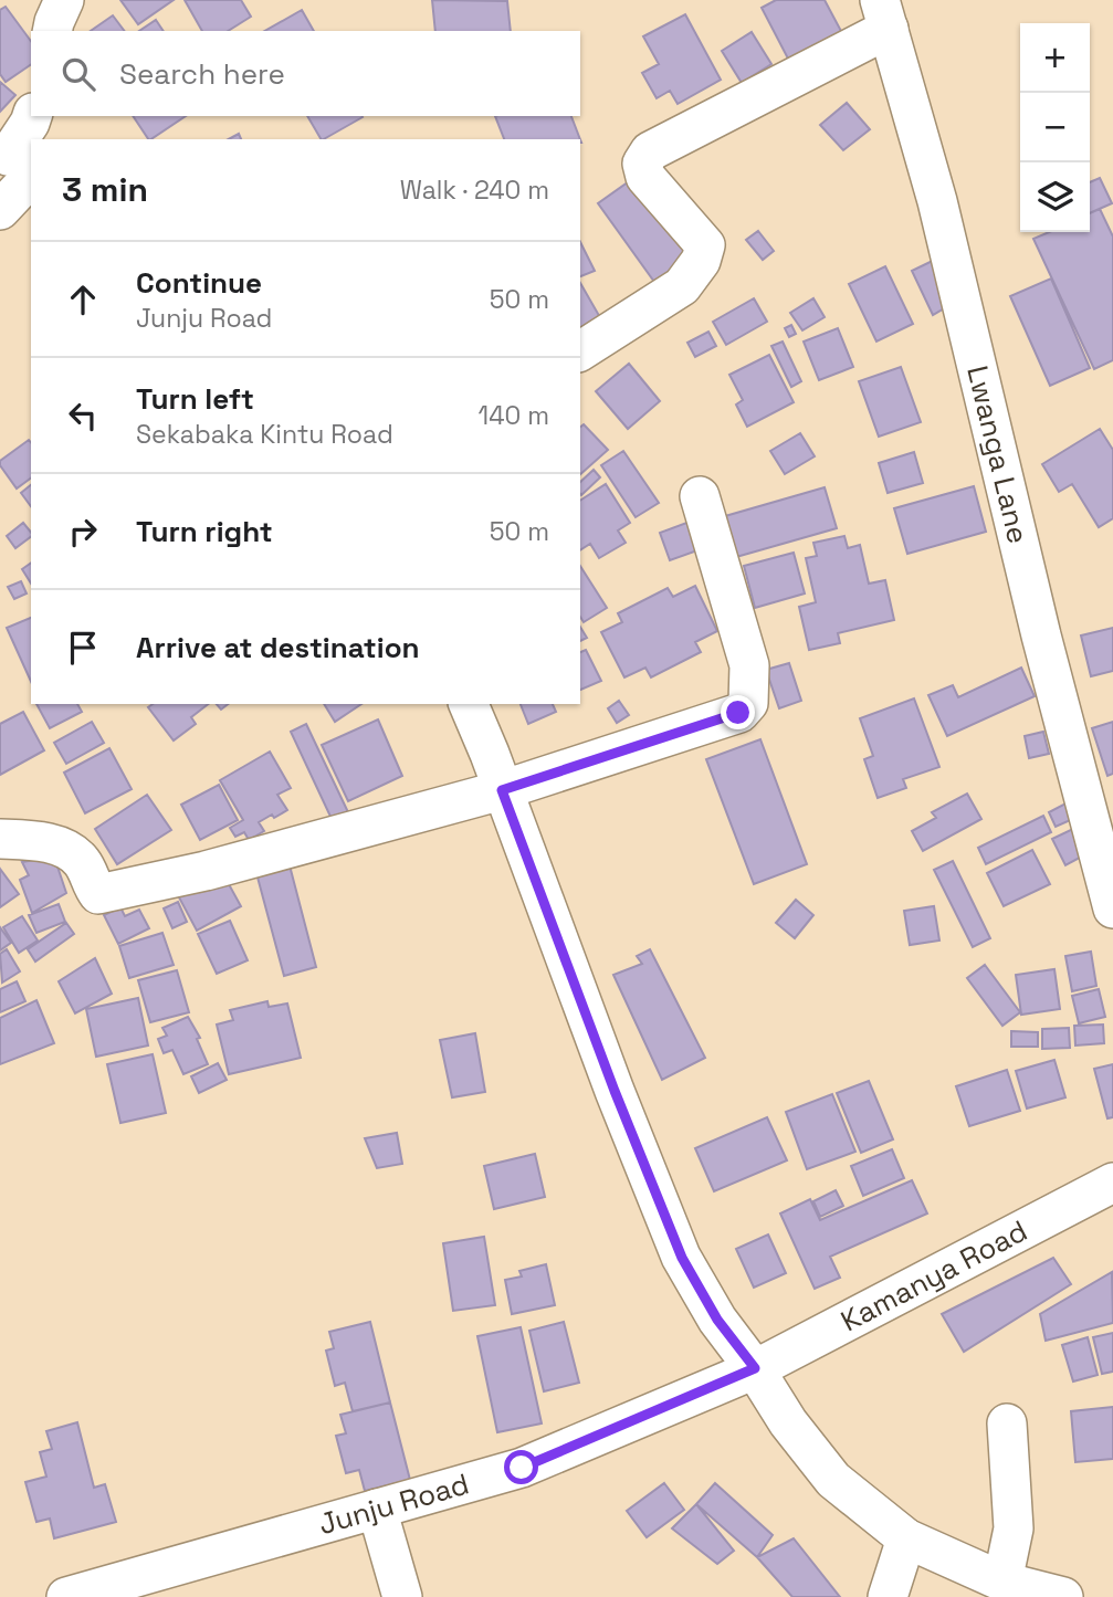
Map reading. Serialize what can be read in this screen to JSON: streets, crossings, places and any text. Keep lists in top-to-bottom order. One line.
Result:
{"streets":{"street":["Lwanga Lane","Kamanya Road","Junju Road"]},"crossings":[["Kamanya Road","Junju Road"]],"page":{"map_buttons":["+","−"],"search":"Search here","heading":["3 min","Walk · 240 m"],"list":[["Continue","Junju Road","50 m"],["Turn left","Sekabaka Kintu Road","140 m"],["Turn right","50 m"],"Arrive at destination"]}}
